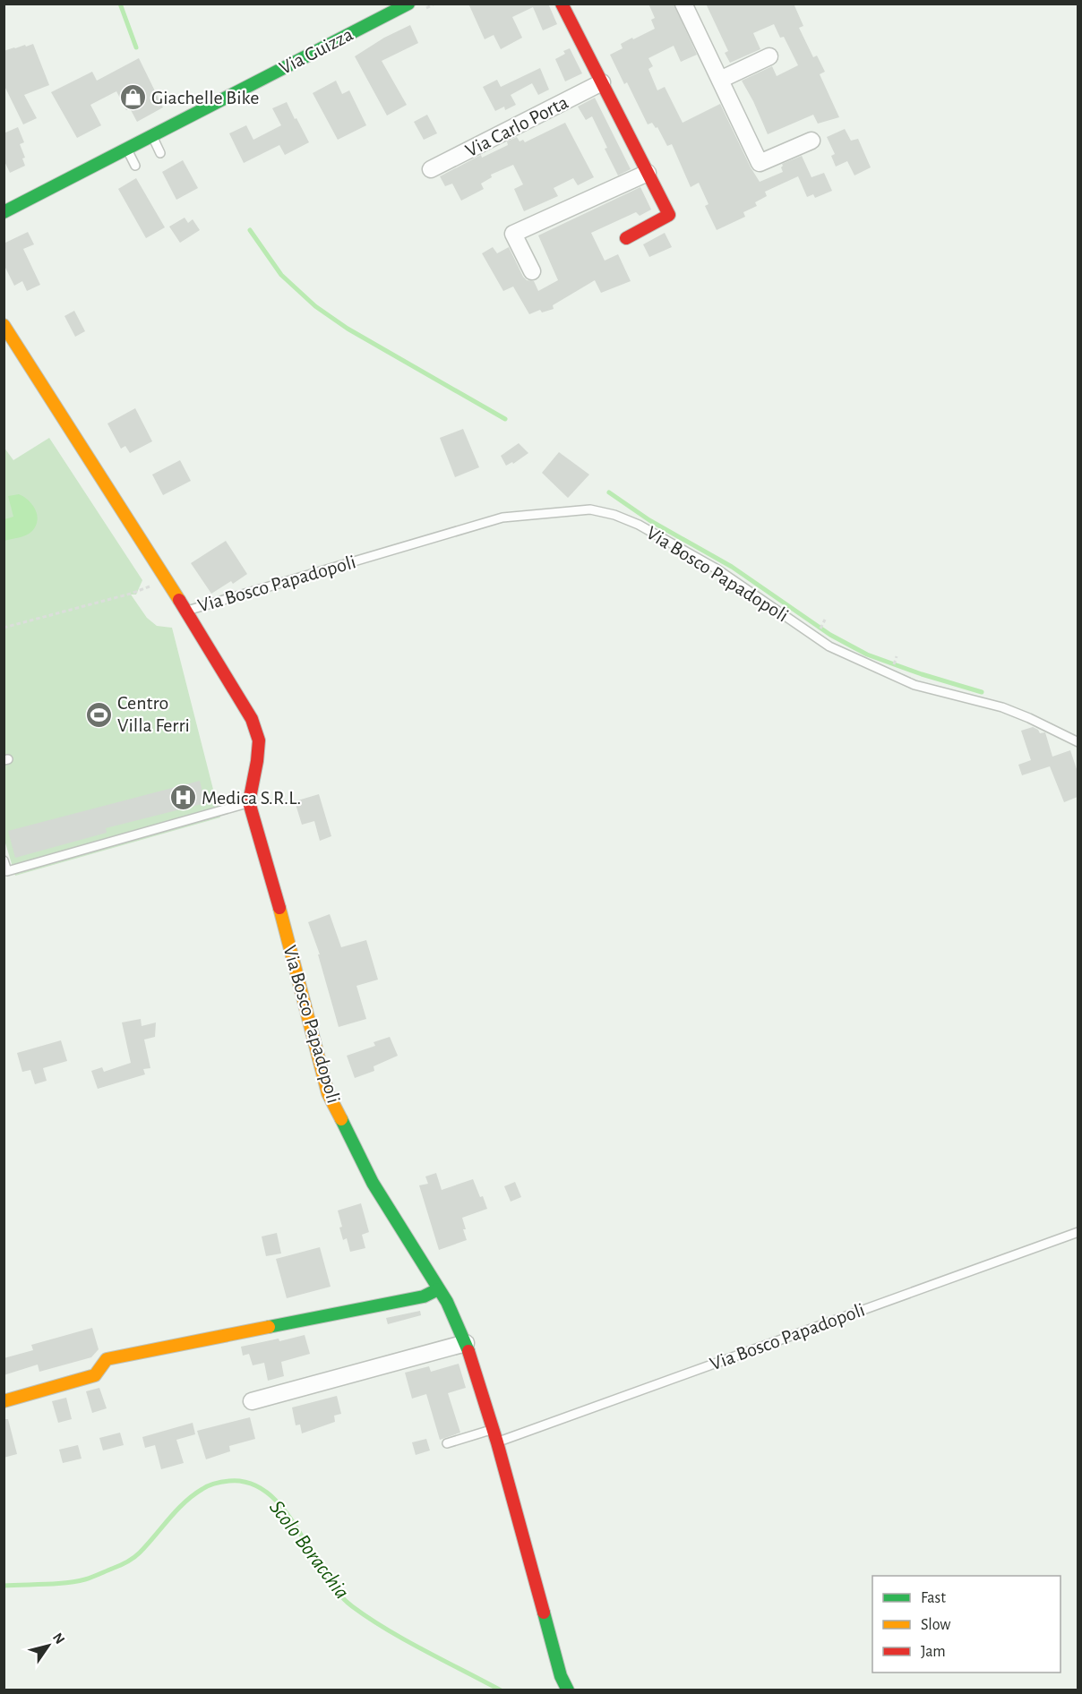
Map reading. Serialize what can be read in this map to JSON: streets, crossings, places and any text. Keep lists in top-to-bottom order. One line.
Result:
{"streets":{"street":["Via Guizza","Via Carlo Porta","Via Bosco Papadopoli"]},"water":["Scolo Boracchia"],"places":{"shop":["Giachelle Bike"],"sports":["Centro Villa Ferri"],"hospital":["Medica S.R.L."]},"legend":["Fast","Slow","Jam"],"north":"top right"}
